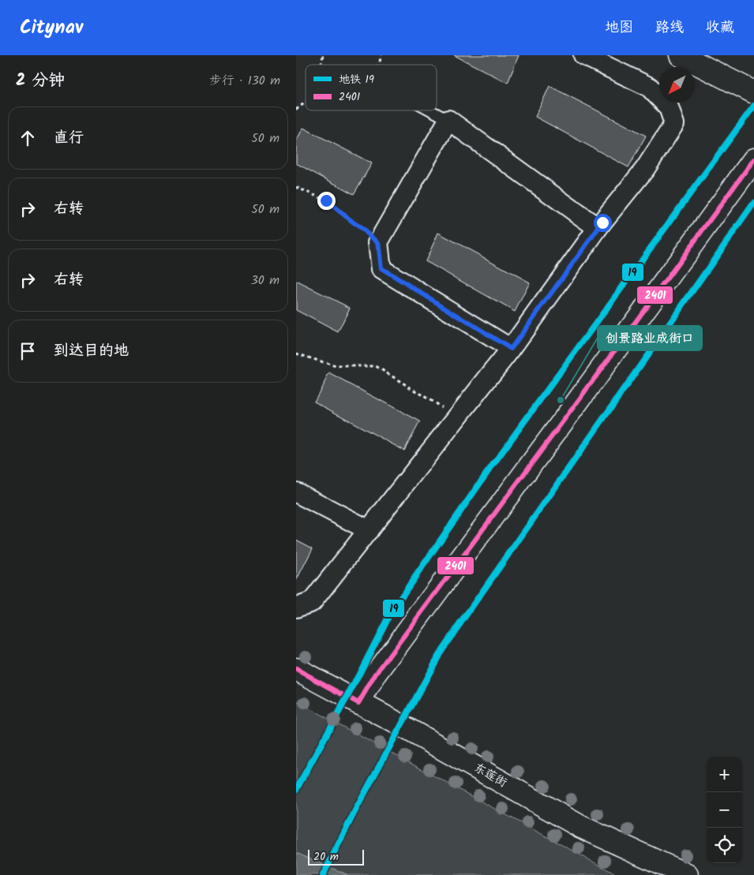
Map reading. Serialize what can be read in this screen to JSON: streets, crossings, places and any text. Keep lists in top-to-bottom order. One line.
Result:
{"streets":{"street":["东莲街"]},"places":["创景路业成街口"],"lines":["metro line 19","transit line 2401"],"legend":["地铁 19","2401"],"scale_bar":"20 m","north":"bottom left","page":{"header":"Citynav","nav":["地图","路线","收藏"],"heading":["2 分钟","步行 · 130 m"],"list":[["直行","50 m"],["右转","50 m"],["右转","30 m"],"到达目的地"],"map_buttons":["+","−"],"scale":"20 m"}}
